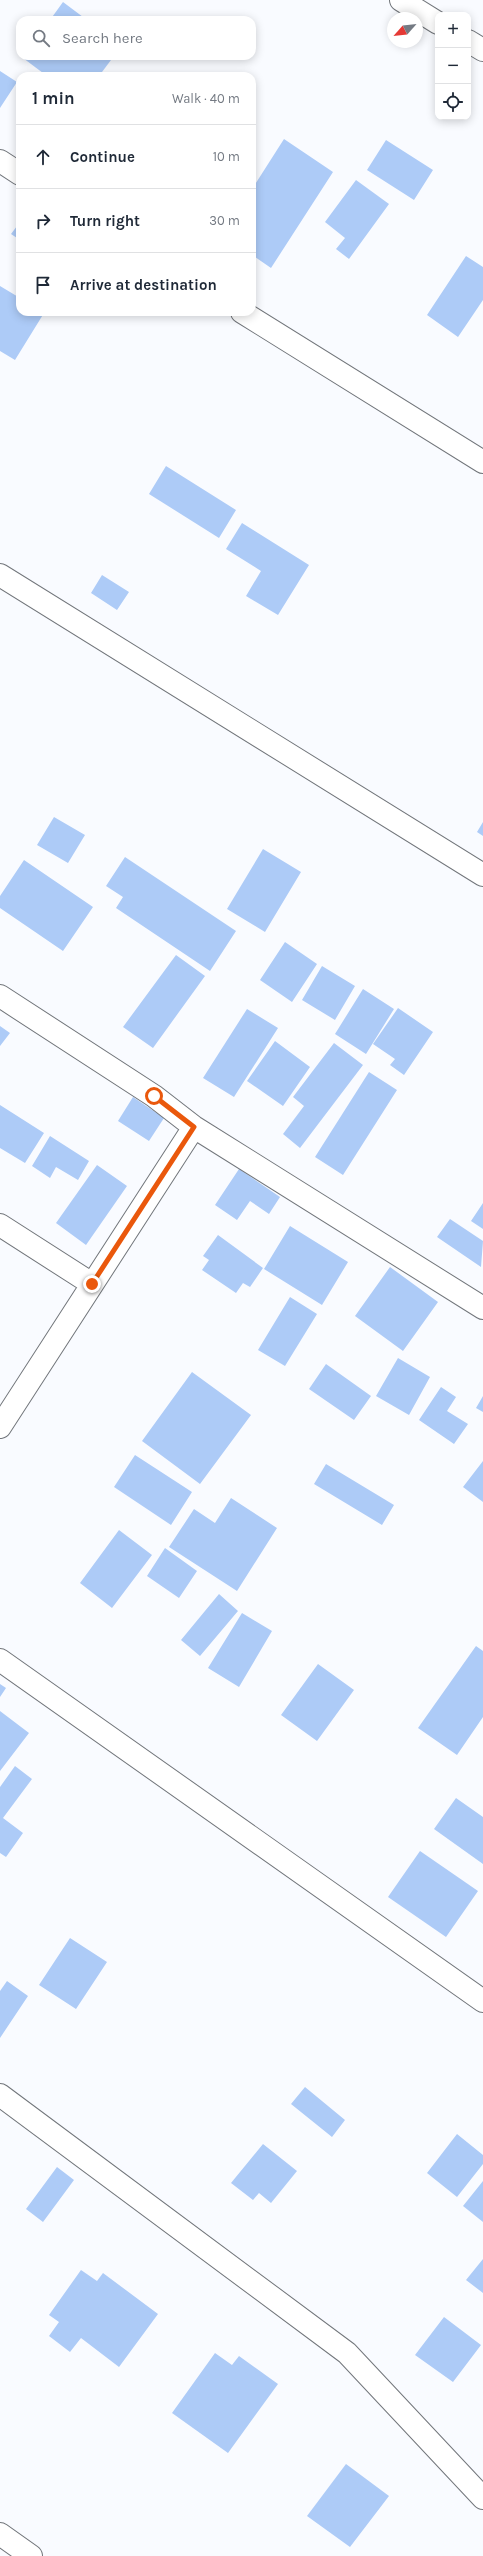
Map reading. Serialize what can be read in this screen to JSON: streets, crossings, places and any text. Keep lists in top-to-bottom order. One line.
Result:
{"north":"bottom left","page":{"map_buttons":["+","−"],"search":"Search here","heading":["1 min","Walk · 40 m"],"list":[["Continue","10 m"],["Turn right","30 m"],"Arrive at destination"]}}
